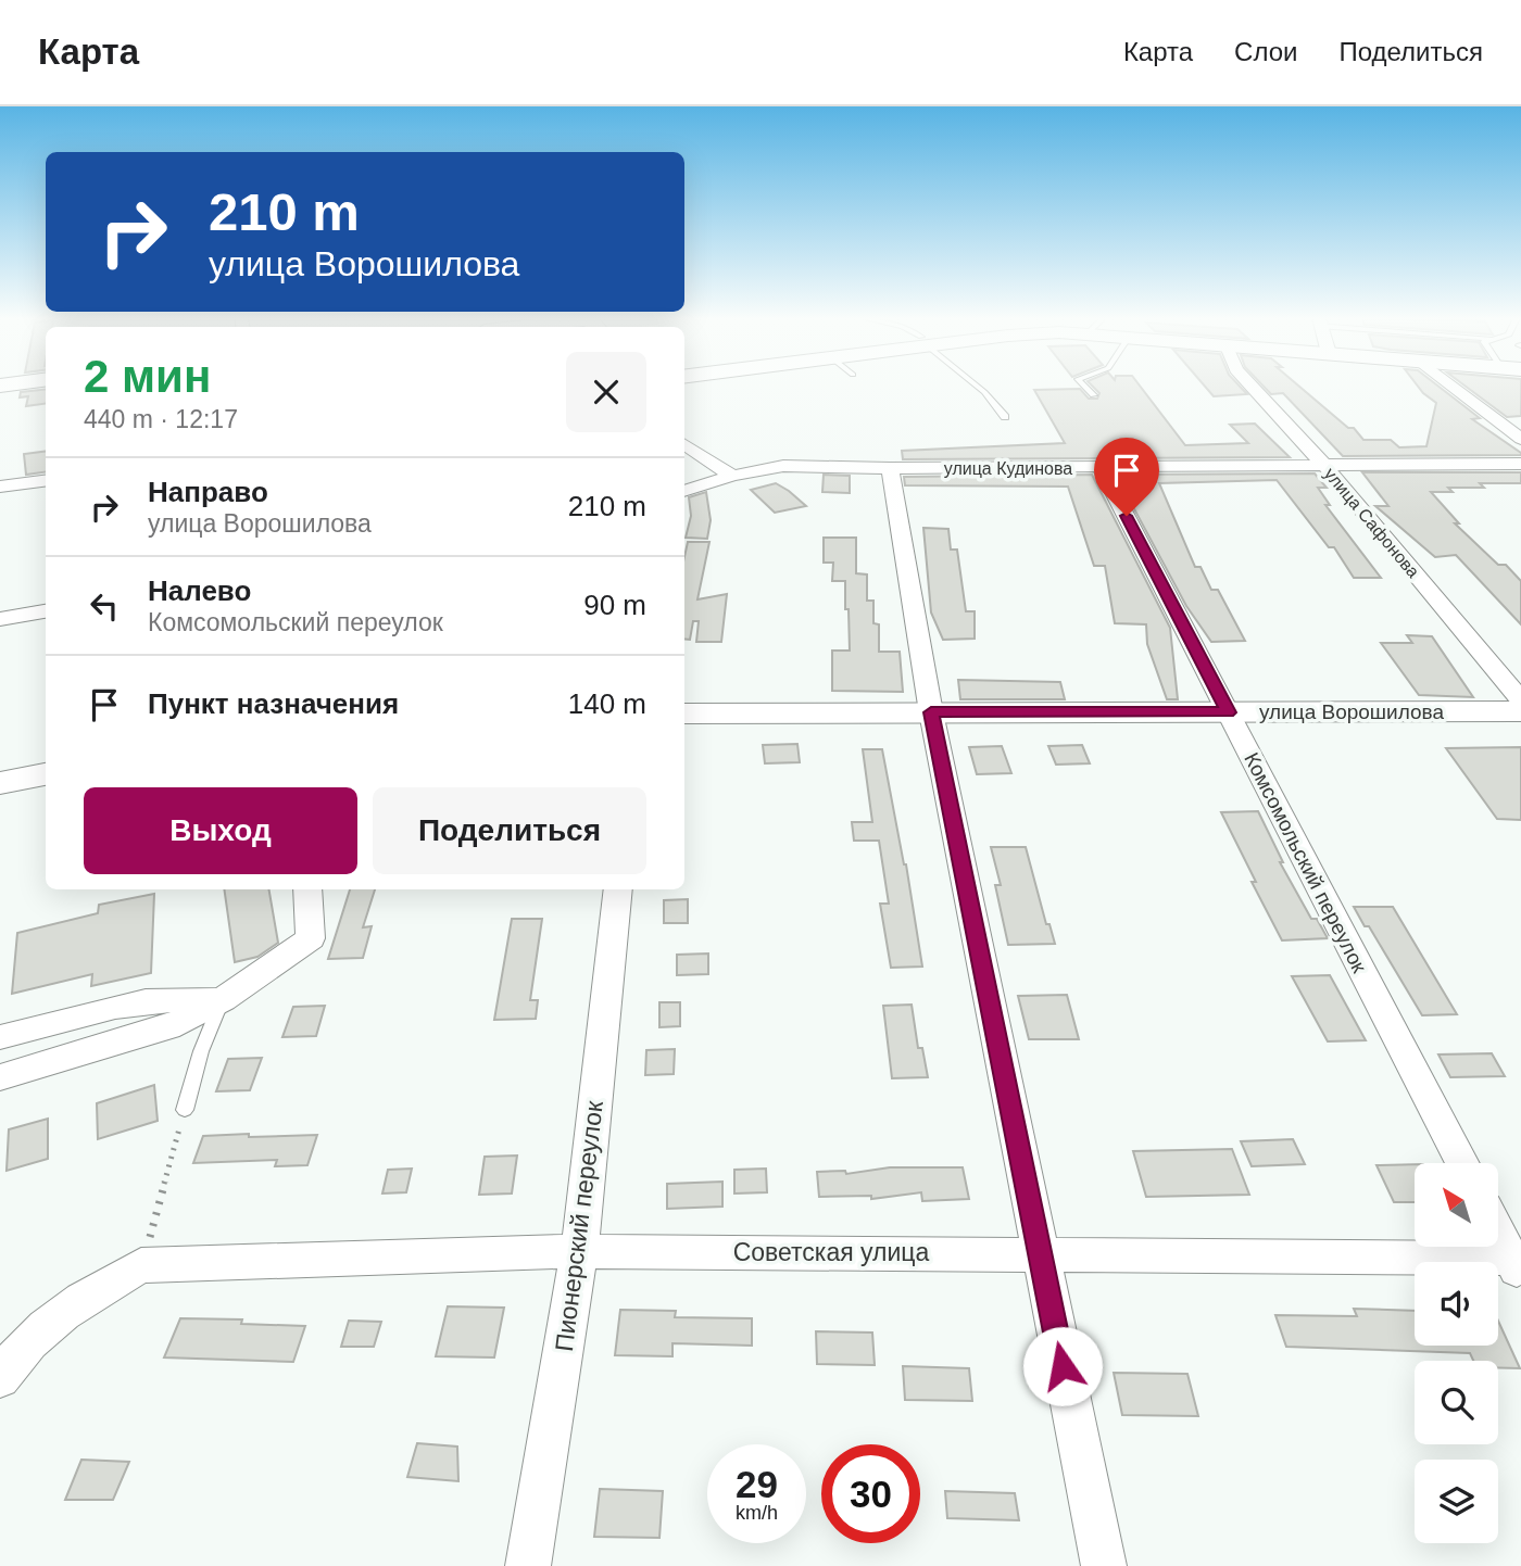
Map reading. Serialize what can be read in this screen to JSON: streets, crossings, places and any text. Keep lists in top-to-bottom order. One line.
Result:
{"streets":{"street":["улица Кудинова","улица Сафонова","улица Ворошилова","Комсомольский переулок","Пионерский переулок","Советская улица"]},"crossings":[["улица Кудинова","улица Сафонова"],["улица Кудинова","Комсомольский переулок"],["улица Ворошилова","Комсомольский переулок"],["Пионерский переулок","Советская улица"]],"north":"top left","page":{"header":"Карта","nav":["Карта","Слои","Поделиться"],"turn":["210 m","улица Ворошилова"],"heading":["2 мин","440 m · 12:17"],"list":[{"name":"Направо","note":"улица Ворошилова","value":"210 m"},{"name":"Налево","note":"Комсомольский переулок","value":"90 m"},{"name":"Пункт назначения","value":"140 m"}],"buttons":["Выход","Поделиться"],"speed":"29 km/h","limit":"30"}}
